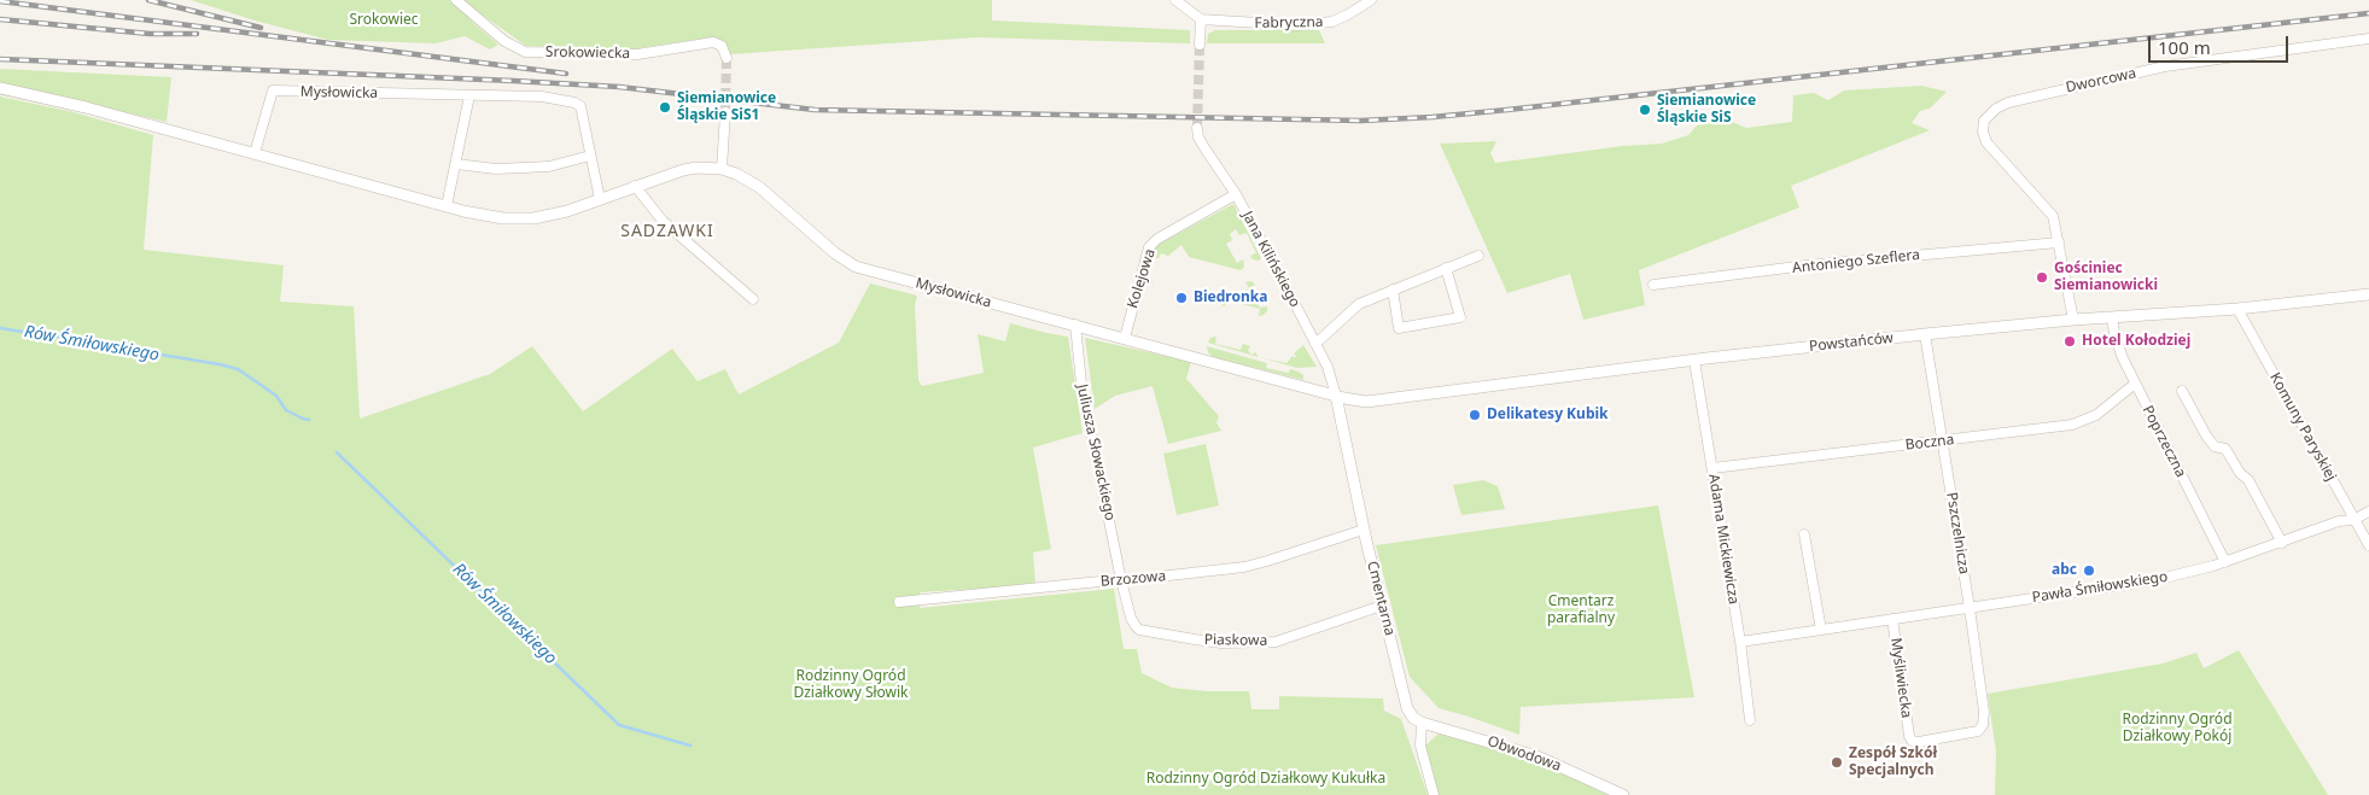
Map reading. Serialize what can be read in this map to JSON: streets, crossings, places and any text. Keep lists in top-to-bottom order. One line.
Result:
{"streets":{"street":["Fabryczna","Srokowiecka","Dworcowa","Mysłowicka","Jana Kilińskiego","Antoniego Szeflera","Kolejowa","Powstańców","Komuny Paryskiej","Poprzeczna","Boczna","Juliusza Słowackiego","Pszczelnicza","Adama Mickiewicza","Brzozowa","Pawła Śmiłowskiego","Cmentarna","Piaskowa","Myśliwiecka","Obwodowa"]},"crossings":[["Dworcowa","Antoniego Szeflera"],["Mysłowicka","Jana Kilińskiego"],["Mysłowicka","Kolejowa"],["Mysłowicka","Powstańców"],["Mysłowicka","Juliusza Słowackiego"],["Mysłowicka","Cmentarna"],["Jana Kilińskiego","Kolejowa"],["Jana Kilińskiego","Powstańców"],["Jana Kilińskiego","Cmentarna"],["Powstańców","Komuny Paryskiej"],["Powstańców","Poprzeczna"],["Powstańców","Pszczelnicza"],["Powstańców","Adama Mickiewicza"],["Powstańców","Cmentarna"],["Komuny Paryskiej","Pawła Śmiłowskiego"],["Poprzeczna","Boczna"],["Poprzeczna","Pawła Śmiłowskiego"],["Boczna","Pszczelnicza"],["Boczna","Adama Mickiewicza"],["Juliusza Słowackiego","Brzozowa"],["Juliusza Słowackiego","Piaskowa"],["Pszczelnicza","Pawła Śmiłowskiego"],["Pszczelnicza","Myśliwiecka"],["Adama Mickiewicza","Pawła Śmiłowskiego"],["Brzozowa","Cmentarna"],["Brzozowa","Piaskowa"],["Pawła Śmiłowskiego","Myśliwiecka"],["Cmentarna","Piaskowa"],["Cmentarna","Obwodowa"]],"districts":["SADZAWKI"],"water":["Rów Śmiłowskiego"],"parks":["Srokowiec","Cmentarz parafialny","Rodzinny Ogród Działkowy Słowik","Rodzinny Ogród Działkowy Pokój","Rodzinny Ogród Działkowy Kukułka"],"places":["Siemianowice Śląskie SiS1","Siemianowice Śląskie SiS","Gościniec Siemianowicki","Biedronka","Hotel Kołodziej","Delikatesy Kubik","abc","Zespół Szkół Specjalnych"],"scale_bar":"100 m"}
